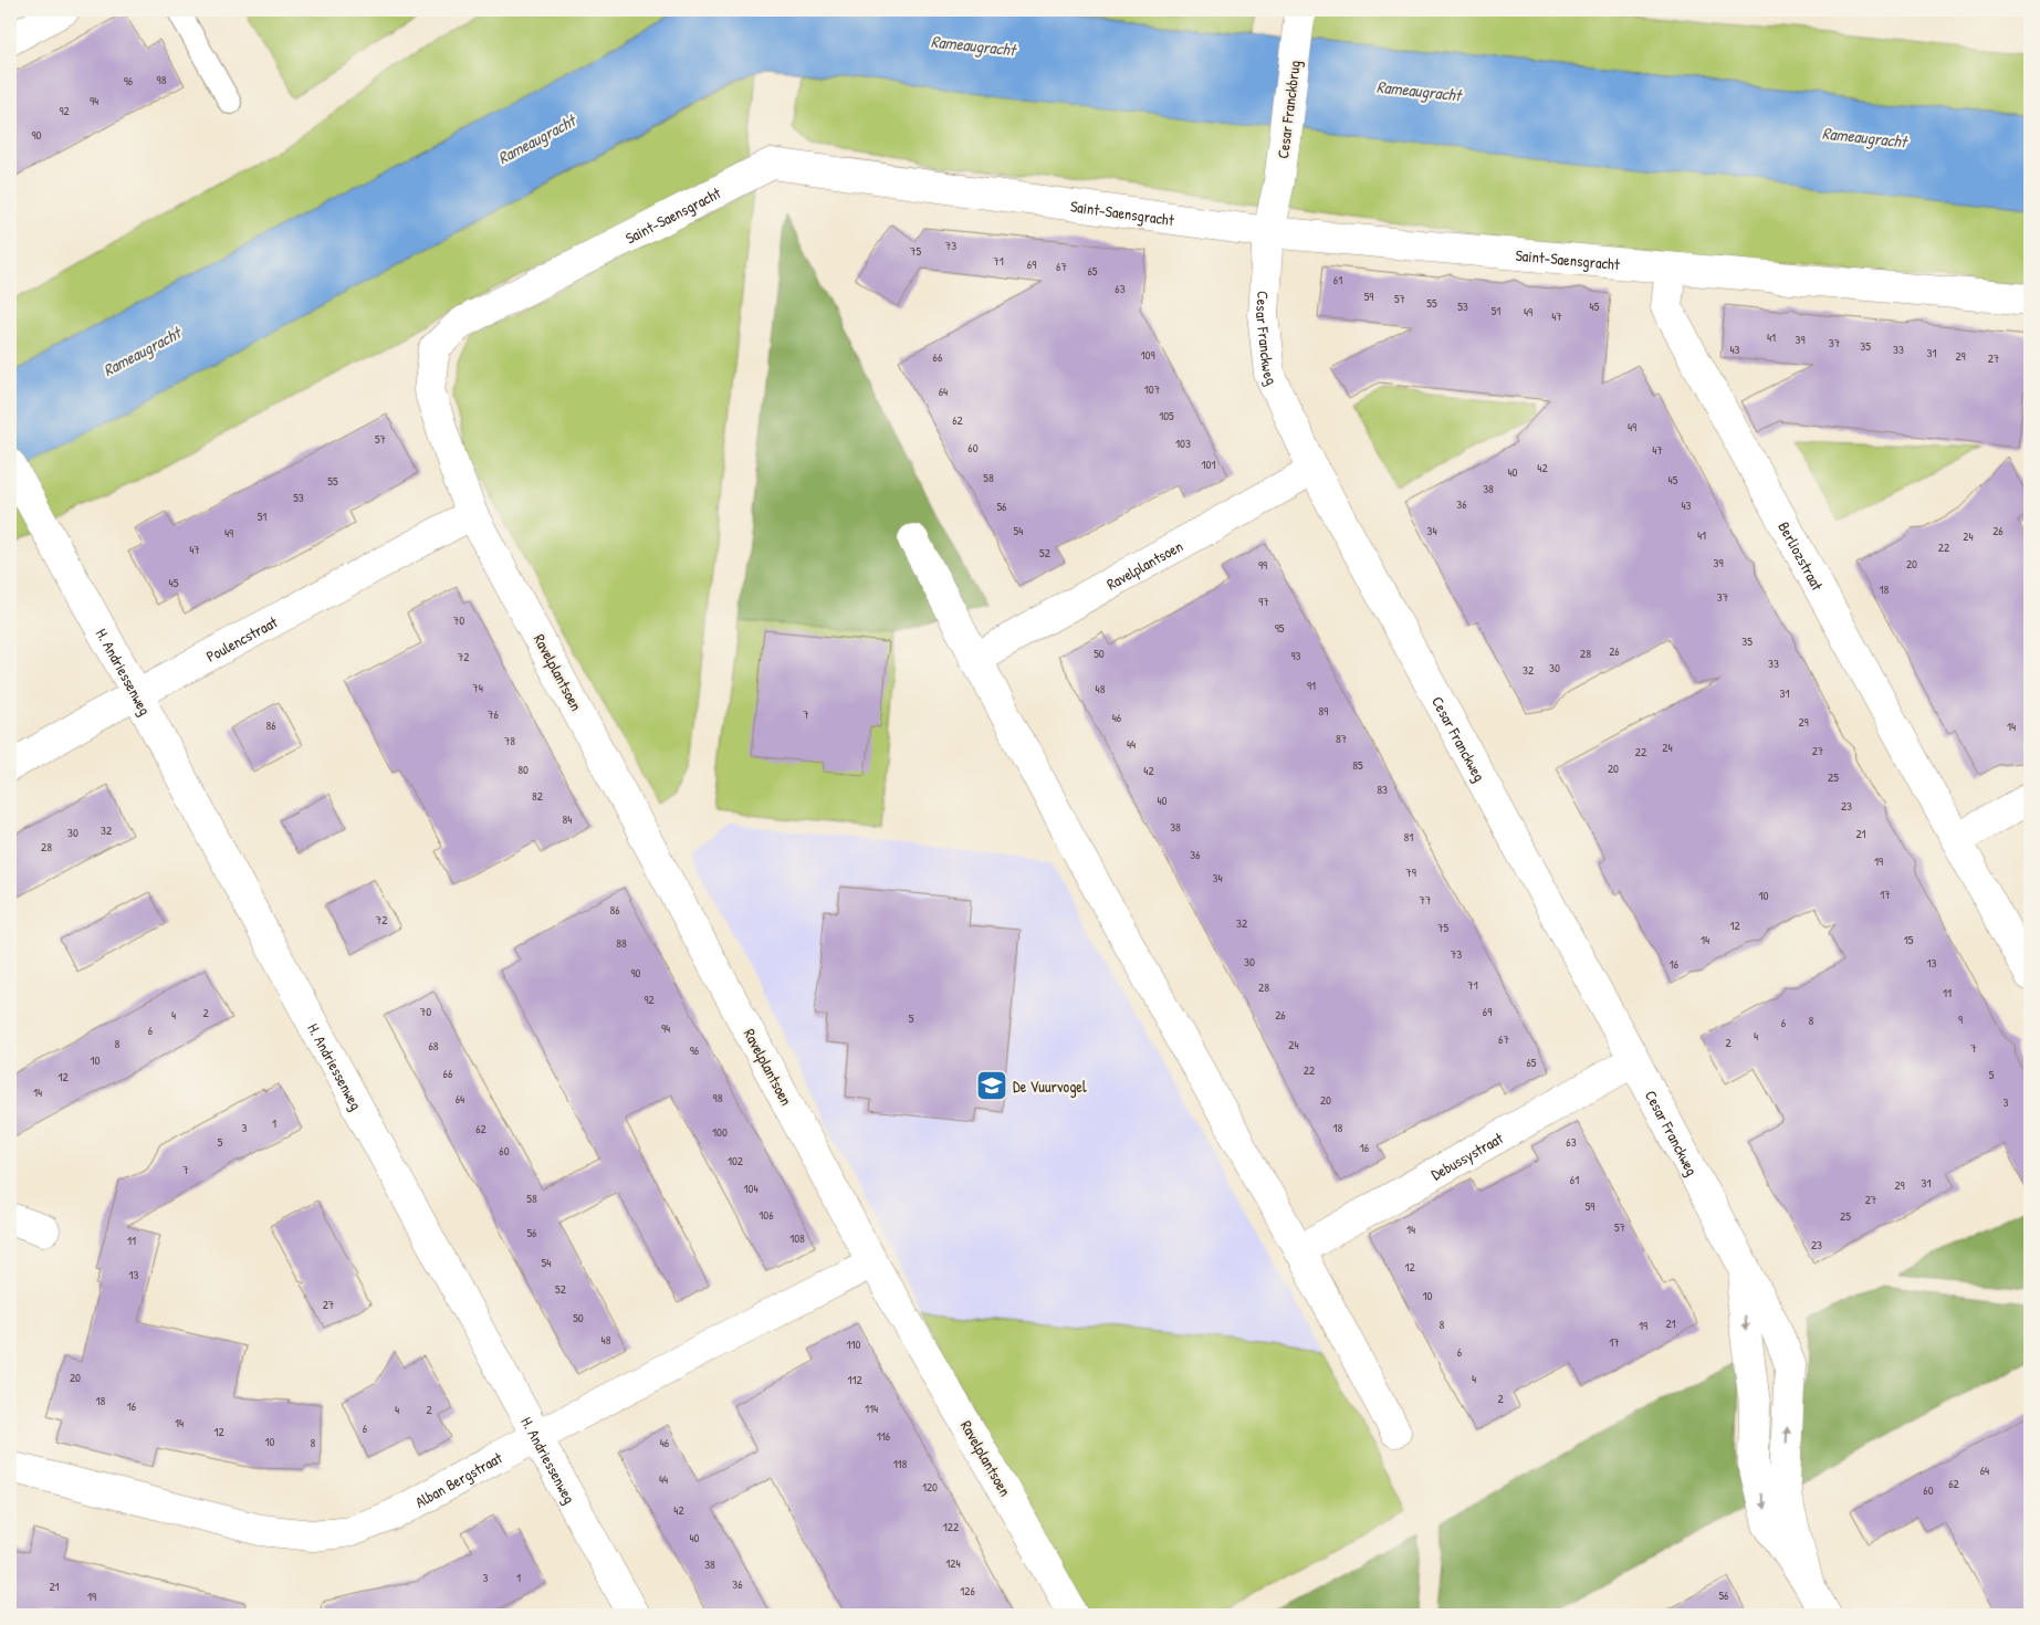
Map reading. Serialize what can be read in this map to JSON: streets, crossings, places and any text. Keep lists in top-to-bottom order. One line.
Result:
{"streets":{"street":["Cesar Franckbrug","Saint-Saensgracht","Cesar Franckweg","Berliozstraat","Ravelplantsoen","Poulencstraat","H. Andriessenweg","Debussystraat","Alban Bergstraat"]},"crossings":[["Cesar Franckbrug","Cesar Franckweg"],["Saint-Saensgracht","Cesar Franckweg"],["Saint-Saensgracht","Berliozstraat"],["Saint-Saensgracht","Ravelplantsoen"],["Saint-Saensgracht","Poulencstraat"],["Cesar Franckweg","Ravelplantsoen"],["Cesar Franckweg","Debussystraat"],["Ravelplantsoen","Poulencstraat"],["Ravelplantsoen","Alban Bergstraat"],["Poulencstraat","H. Andriessenweg"],["H. Andriessenweg","Alban Bergstraat"]],"water":["Rameaugracht"],"places":{"school or university":["De Vuurvogel"]},"house_numbers":["98","96","94","92","90","73","75","71","69","67","65","61","63","59","57","55","53","45","51","49","47","41","39","37","35","43","33","31","109","29","66","27","107","64","105","62","49","57","103","60","47","101","42","40","58","45","55","38","53","36","43","56","51","54","34","26","49","41","24","22","47","52","39","20","99","45","18","37","97","70","95","35","26","50","28","93","72","33","30","32","91","74","48","31","89","76","7","46","29","86","14","87","78","44","24","27","22","85","20","80","42","25","83","82","40","23","84","38","32","30","21","81","28","36","19","79","34","17","10","77","86","72","32","12","75","14","15","88","73","30","13","16","90","71","28","11","92","70","69","2","4","26","5","9","8","6","94","6","4","67","2","8","24","68","7","96","10","65","22","66","5","12","14","98","64","20","3","1","3","18","62","100","5","63","16","60","102","7","61","31","29","104","58","27","59","106","25","57","14","56","108","11","23","54","12","13","52","10","27","50","21","8","19","48","17","110","6","20","4","112","2","18","16","114","4","2","14","6","12","116","10","8","46","118","64","44","62","120","60","42","122","40","124","38","3","1","36","21","126","56","19"]}
